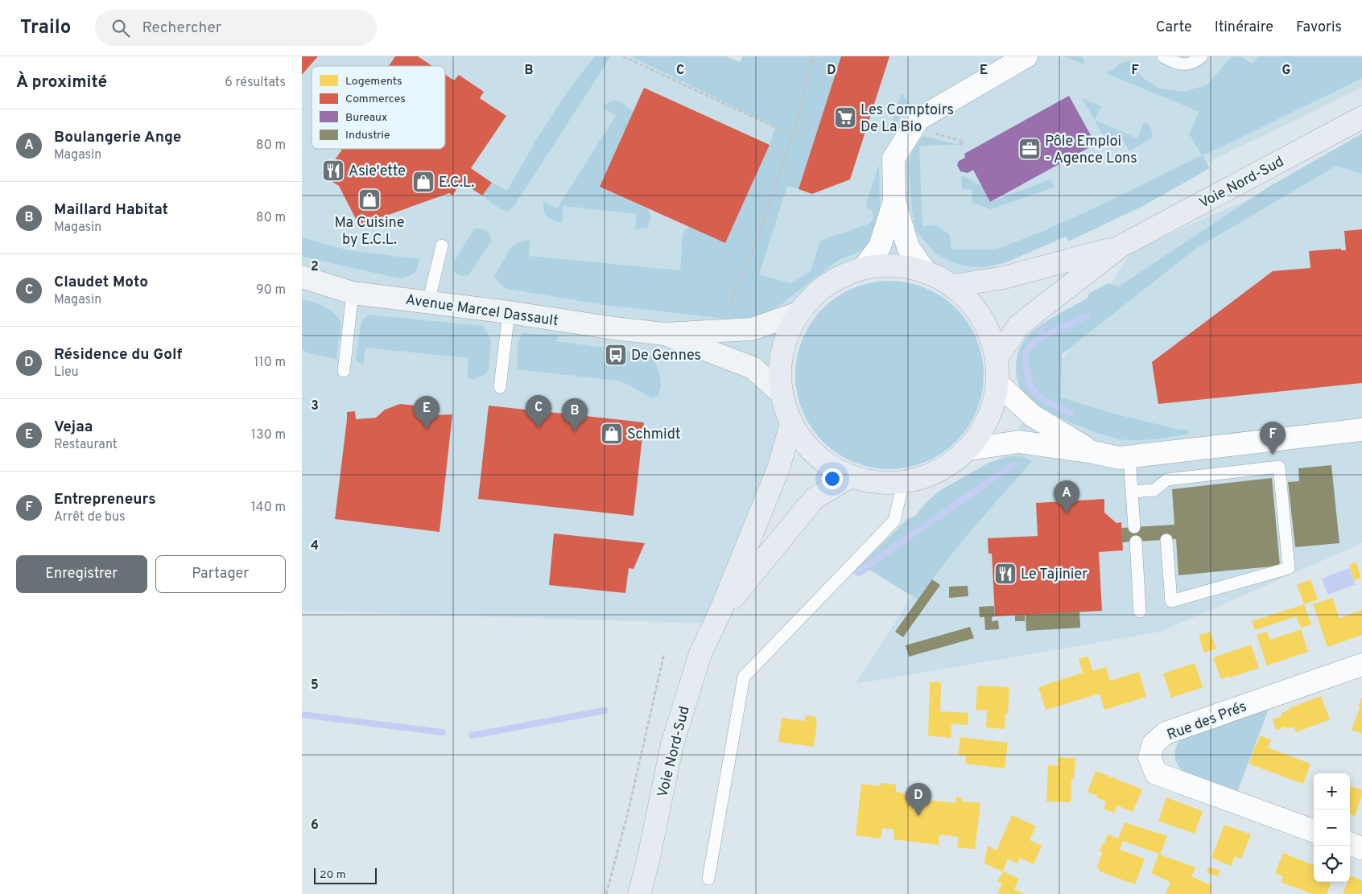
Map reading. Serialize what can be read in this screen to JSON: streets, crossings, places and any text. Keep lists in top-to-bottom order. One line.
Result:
{"streets":{"main road":["Voie Nord-Sud"],"street":["Avenue Marcel Dassault","Rue des Prés"]},"places":{"supermarket":["Les Comptoirs De La Bio"],"office":["Pôle Emploi - Agence Lons"],"restaurant":["Asie'ette","Le Tajinier"],"shop":["E.C.L.","Ma Cuisine by E.C.L.","Schmidt"],"bus stop":["De Gennes"]},"legend":["Logements","Commerces","Bureaux","Industrie"],"scale_bar":"20 m","page":{"header":"Trailo","search":"Rechercher","nav":["Carte","Itinéraire","Favoris"],"heading":["À proximité","6 résultats"],"list":[{"mark":"A","name":"Boulangerie Ange","note":"Magasin","value":"80 m"},{"mark":"B","name":"Maillard Habitat","note":"Magasin","value":"80 m"},{"mark":"C","name":"Claudet Moto","note":"Magasin","value":"90 m"},{"mark":"D","name":"Résidence du Golf","note":"Lieu","value":"110 m"},{"mark":"E","name":"Vejaa","note":"Restaurant","value":"130 m"},{"mark":"F","name":"Entrepreneurs","note":"Arrêt de bus","value":"140 m"}],"pins":["C","E","B","F","A","D"],"buttons":["Enregistrer","Partager"],"map_buttons":["+","−"],"scale":"20 m"},"grid":{"columns":["B","C","D","E","F","G"],"rows":["2","3","4","5","6"]}}
